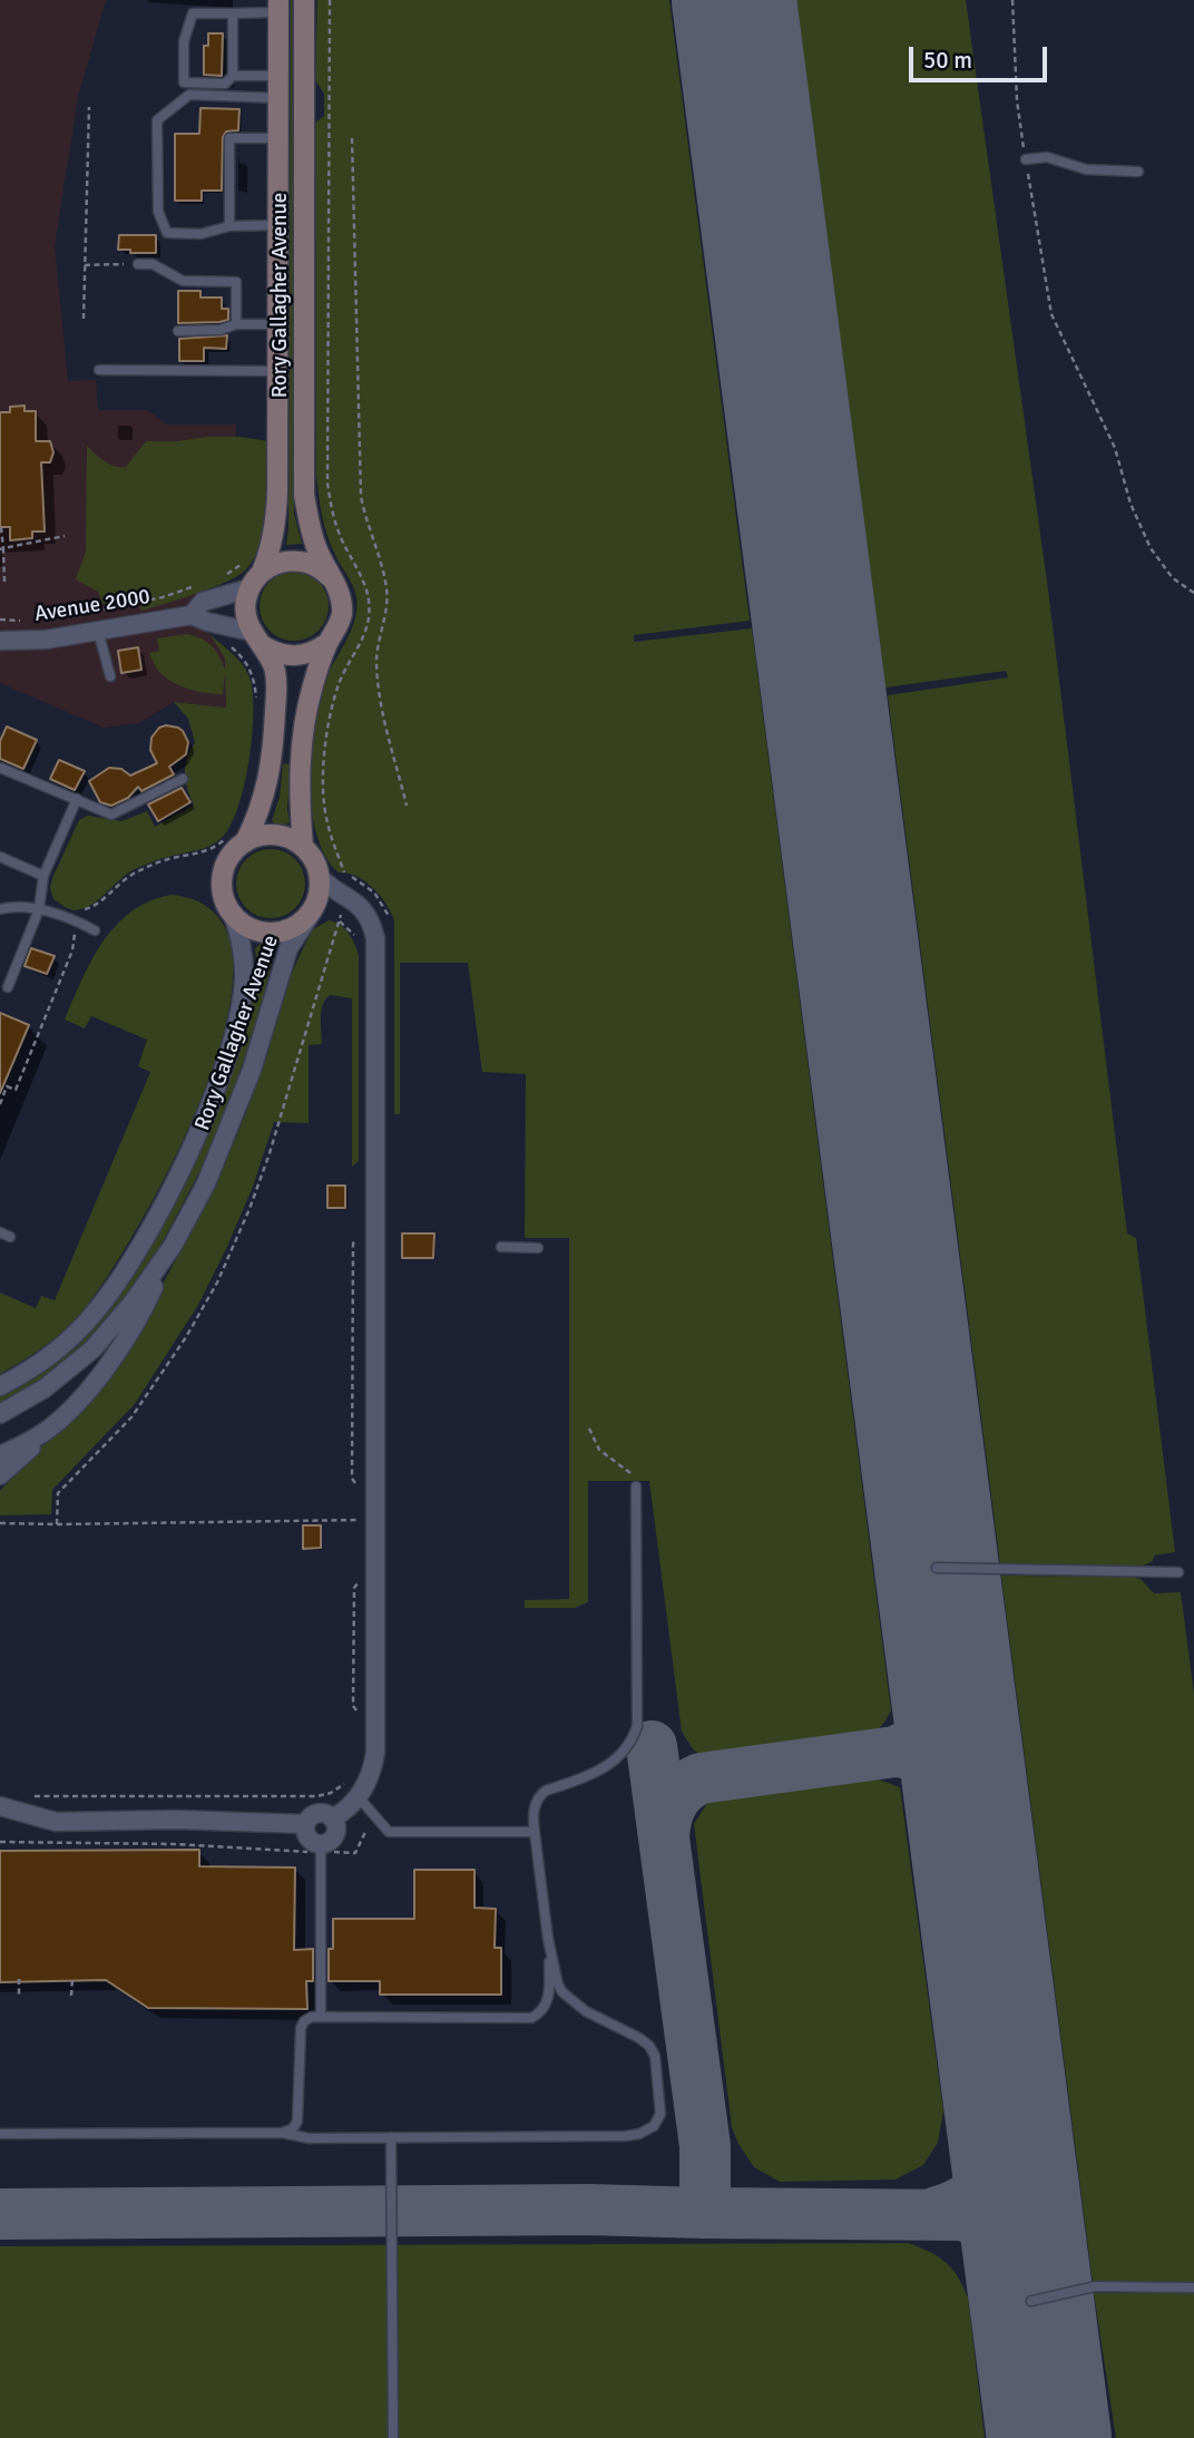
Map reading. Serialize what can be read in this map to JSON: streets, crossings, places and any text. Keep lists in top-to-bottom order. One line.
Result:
{"streets":{"street":["Rory Gallagher Avenue","Avenue 2000"]},"scale_bar":"50 m"}
